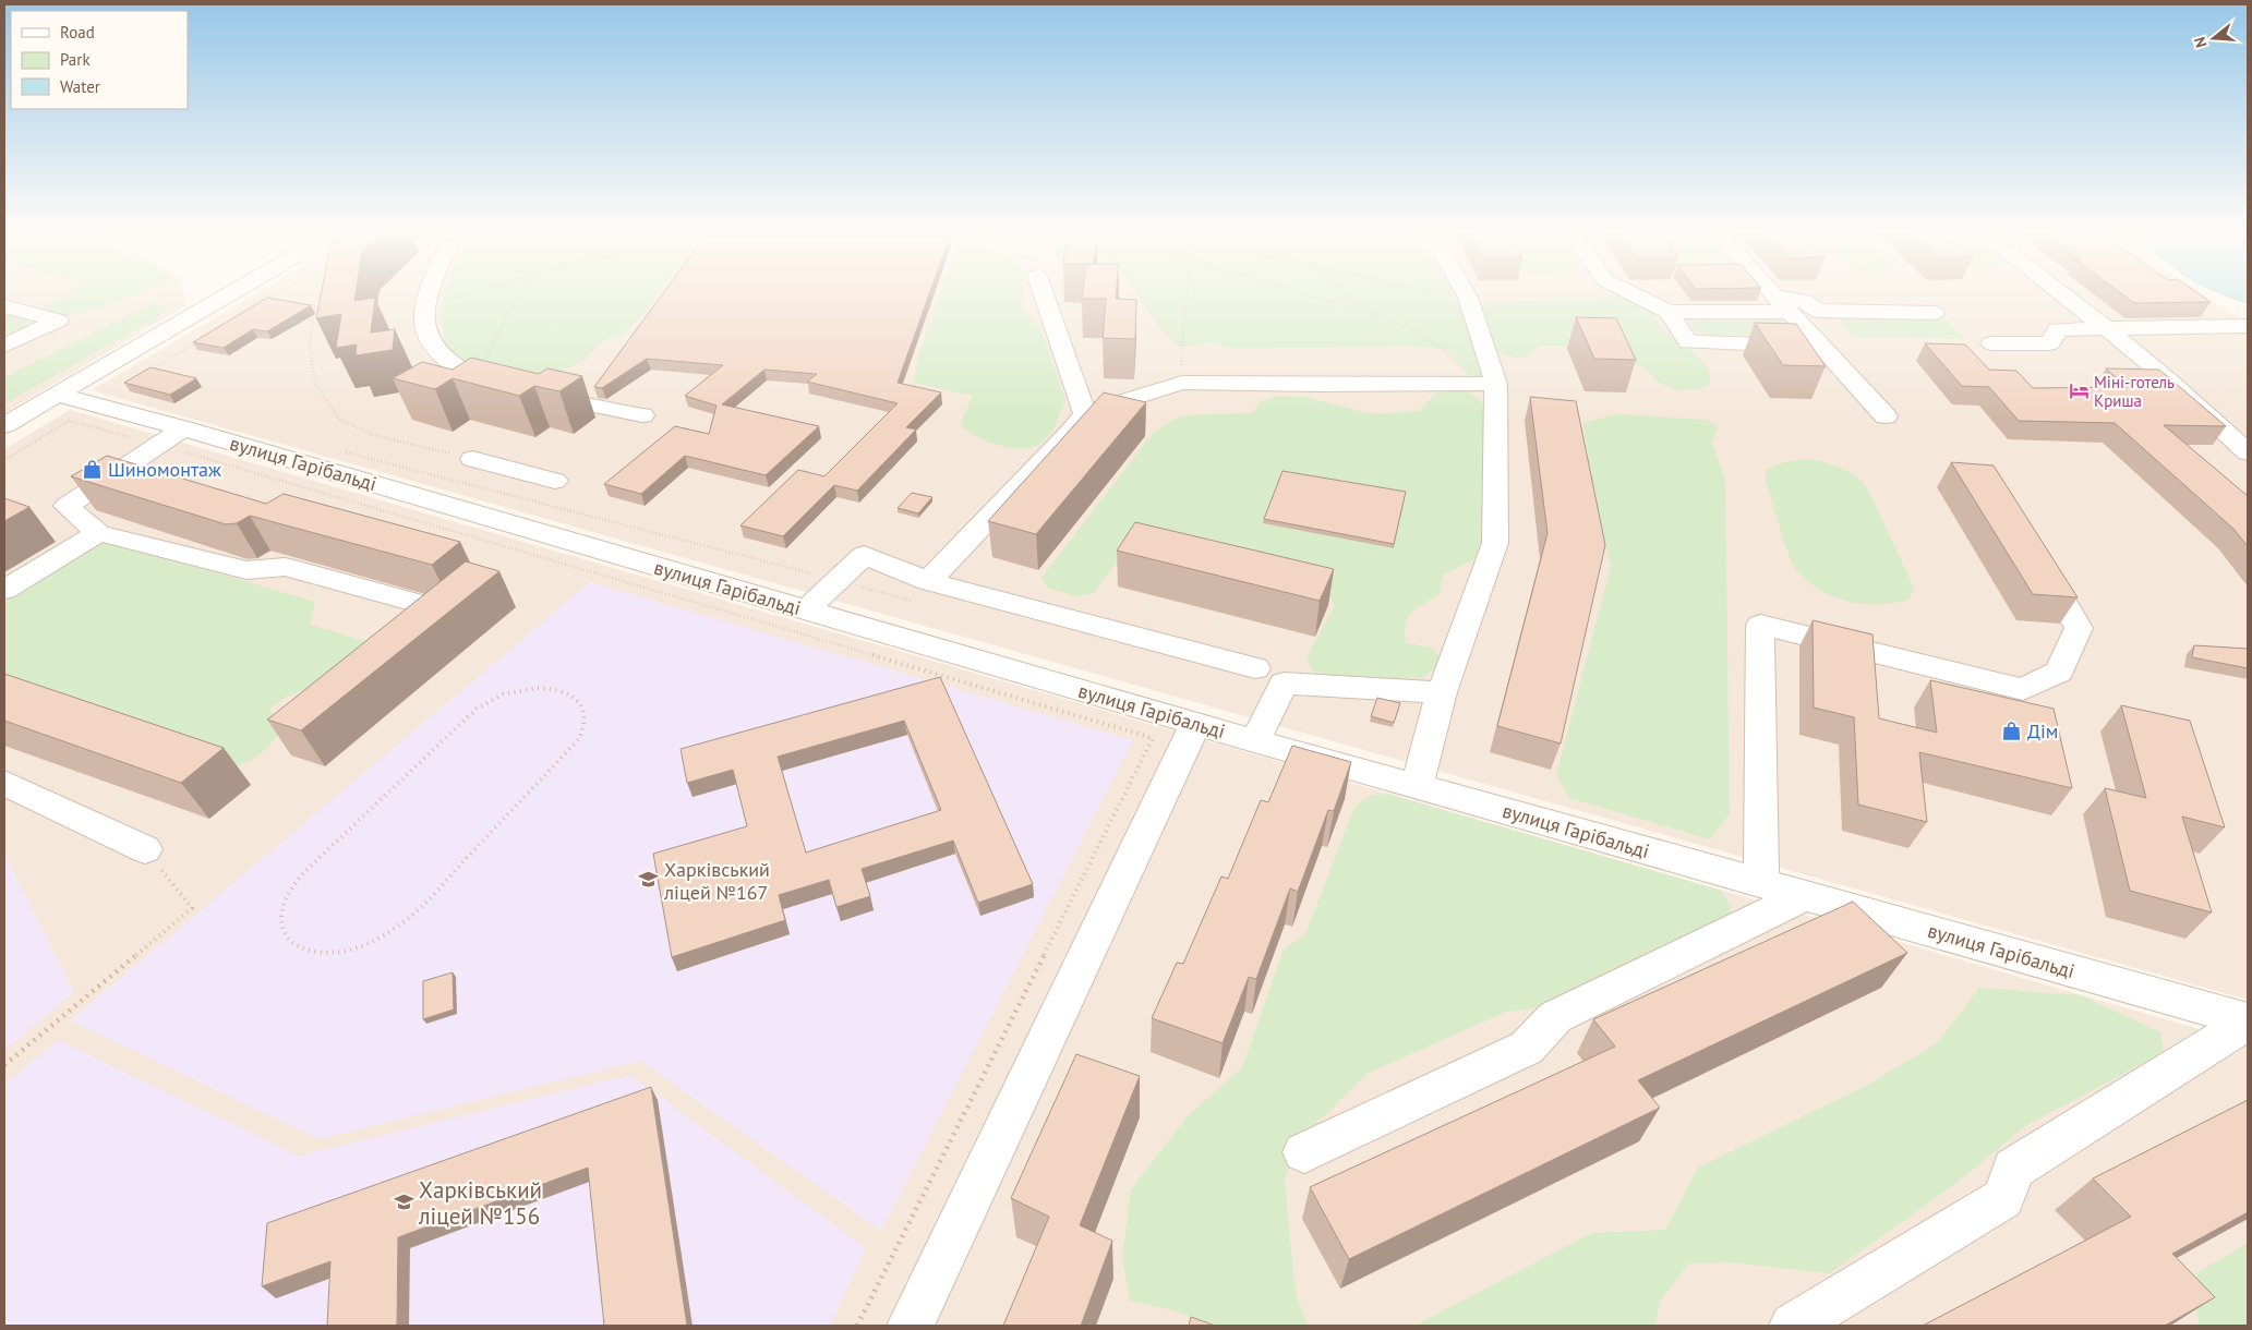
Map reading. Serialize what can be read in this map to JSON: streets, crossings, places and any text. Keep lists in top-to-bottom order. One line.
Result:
{"streets":{"street":["вулиця Гарібальді"]},"places":{"hotel":["Міні-готель Криша"],"shop":["Шиномонтаж","Дім"],"school or university":["Харківський ліцей №167","Харківський ліцей №156"]},"legend":["Road","Park","Water"],"north":"left"}
